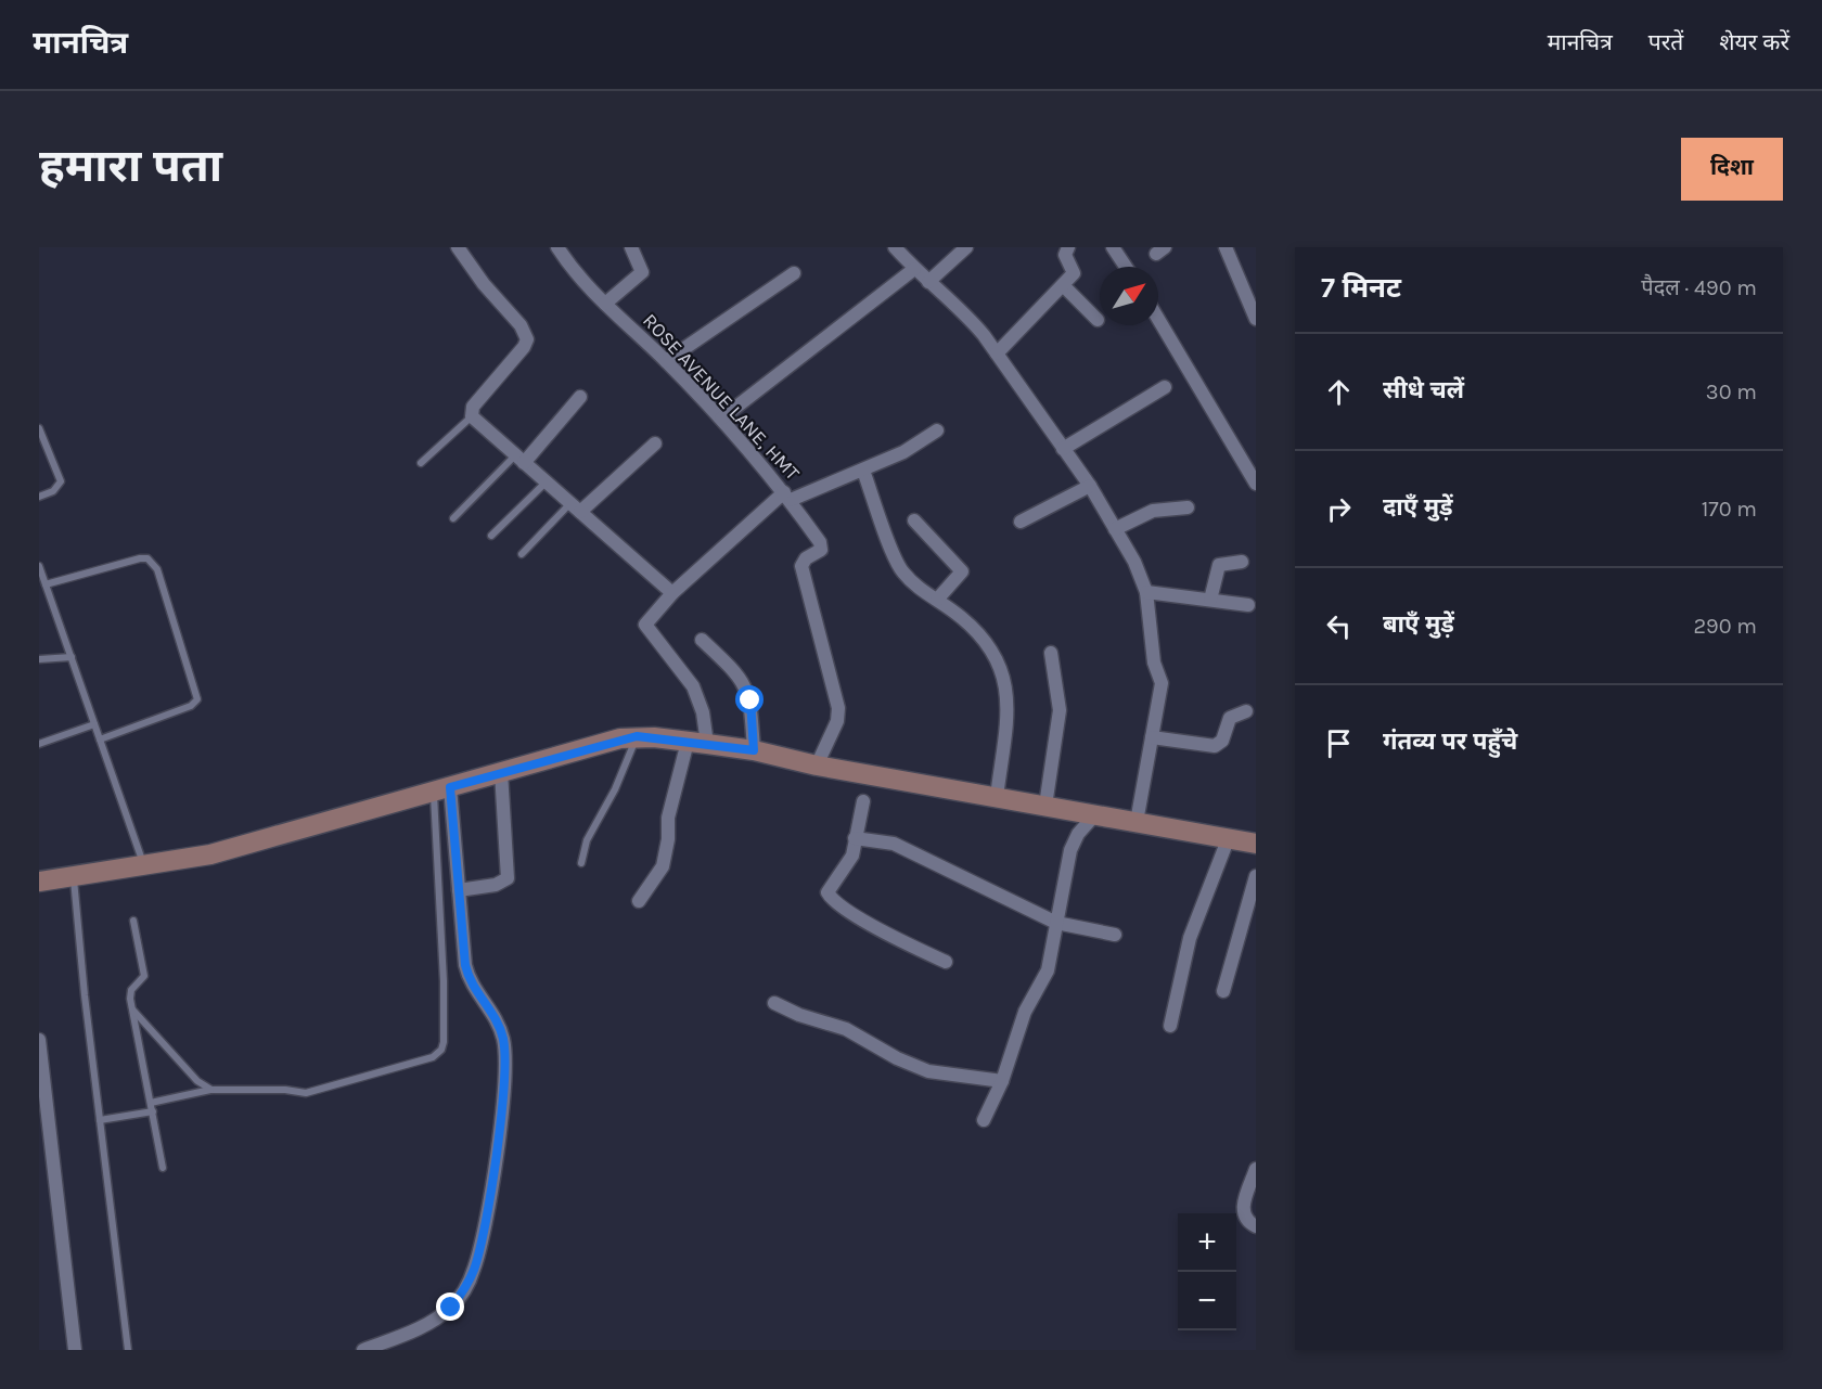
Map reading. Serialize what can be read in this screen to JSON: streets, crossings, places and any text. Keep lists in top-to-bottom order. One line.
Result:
{"streets":{"street":["ROSE AVENUE LANE, HMT"]},"north":"top right","page":{"header":"मानचित्र","nav":["मानचित्र","परतें","शेयर करें"],"buttons":"दिशा","title":"हमारा पता","heading":["7 मिनट","पैदल · 490 m"],"list":[["सीधे चलें","30 m"],["दाएँ मुड़ें","170 m"],["बाएँ मुड़ें","290 m"],"गंतव्य पर पहुँचे"],"map_buttons":["+","−"]}}
